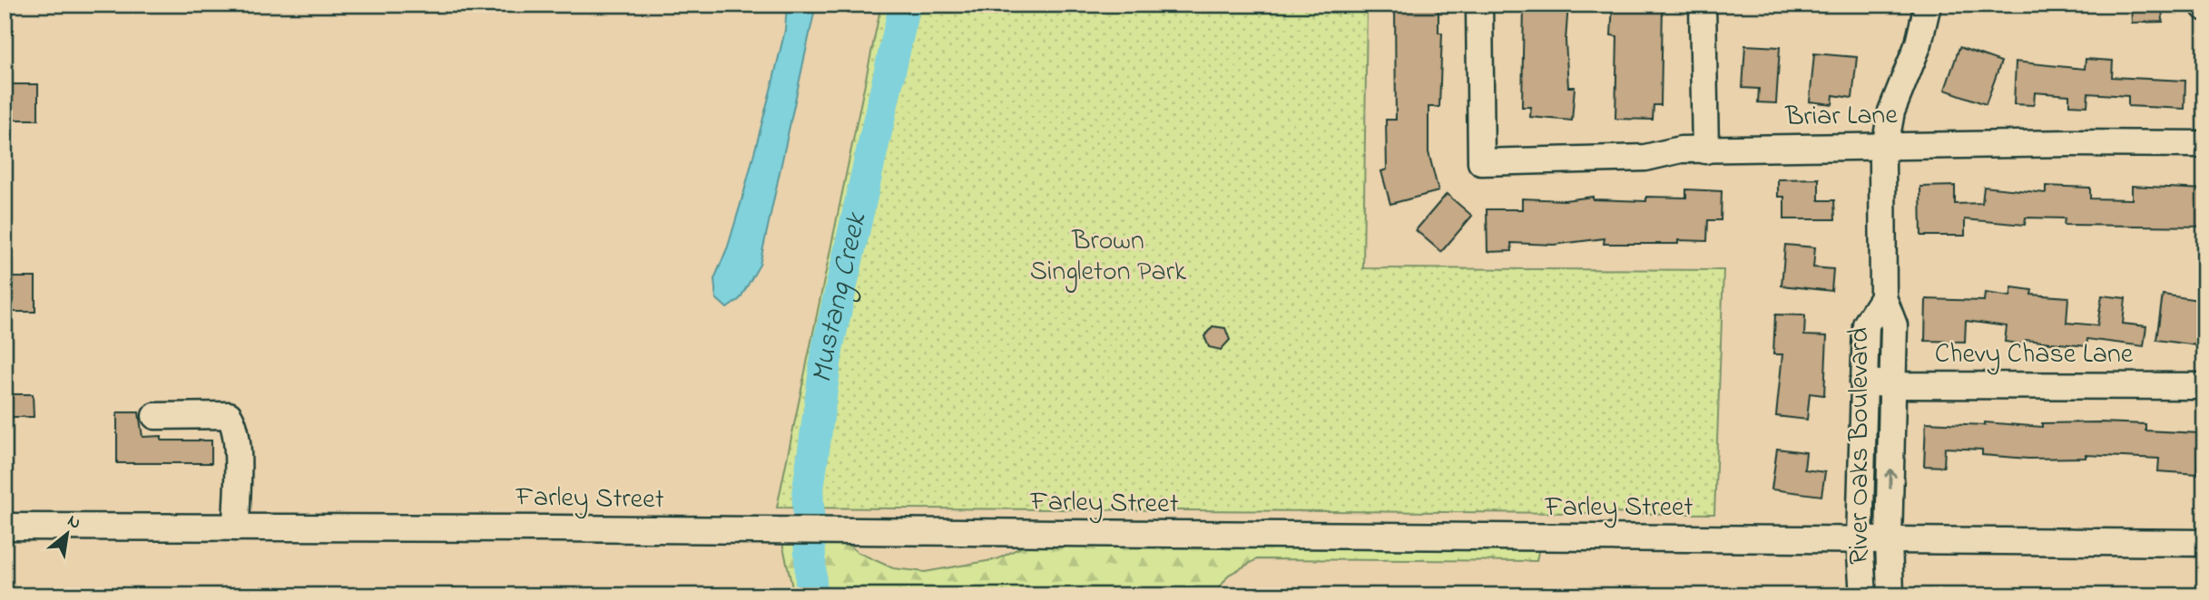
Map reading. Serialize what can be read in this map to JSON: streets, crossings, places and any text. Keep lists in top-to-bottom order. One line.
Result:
{"streets":{"street":["Briar Lane","Chevy Chase Lane","River Oaks Boulevard","Farley Street"]},"crossings":[["Briar Lane","River Oaks Boulevard"],["Chevy Chase Lane","River Oaks Boulevard"],["River Oaks Boulevard","Farley Street"]],"water":["Mustang Creek"],"parks":["Brown Singleton Park"],"north":"top right"}
